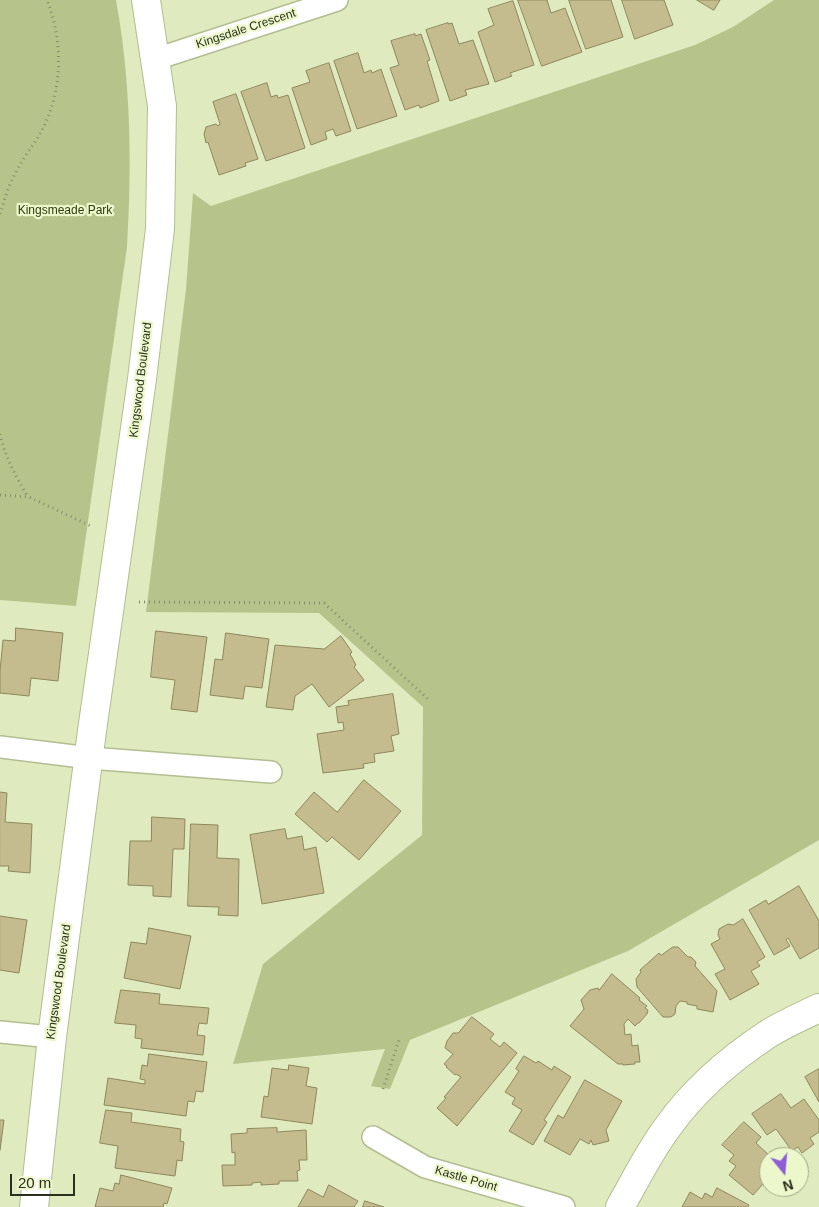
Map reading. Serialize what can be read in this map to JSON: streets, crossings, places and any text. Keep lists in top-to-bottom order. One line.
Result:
{"streets":{"street":["Kingsdale Crescent","Kingswood Boulevard","Kastle Point"]},"crossings":[["Kingsdale Crescent","Kingswood Boulevard"]],"parks":["Kingsmeade Park"],"scale_bar":"20 m","north":"bottom"}
